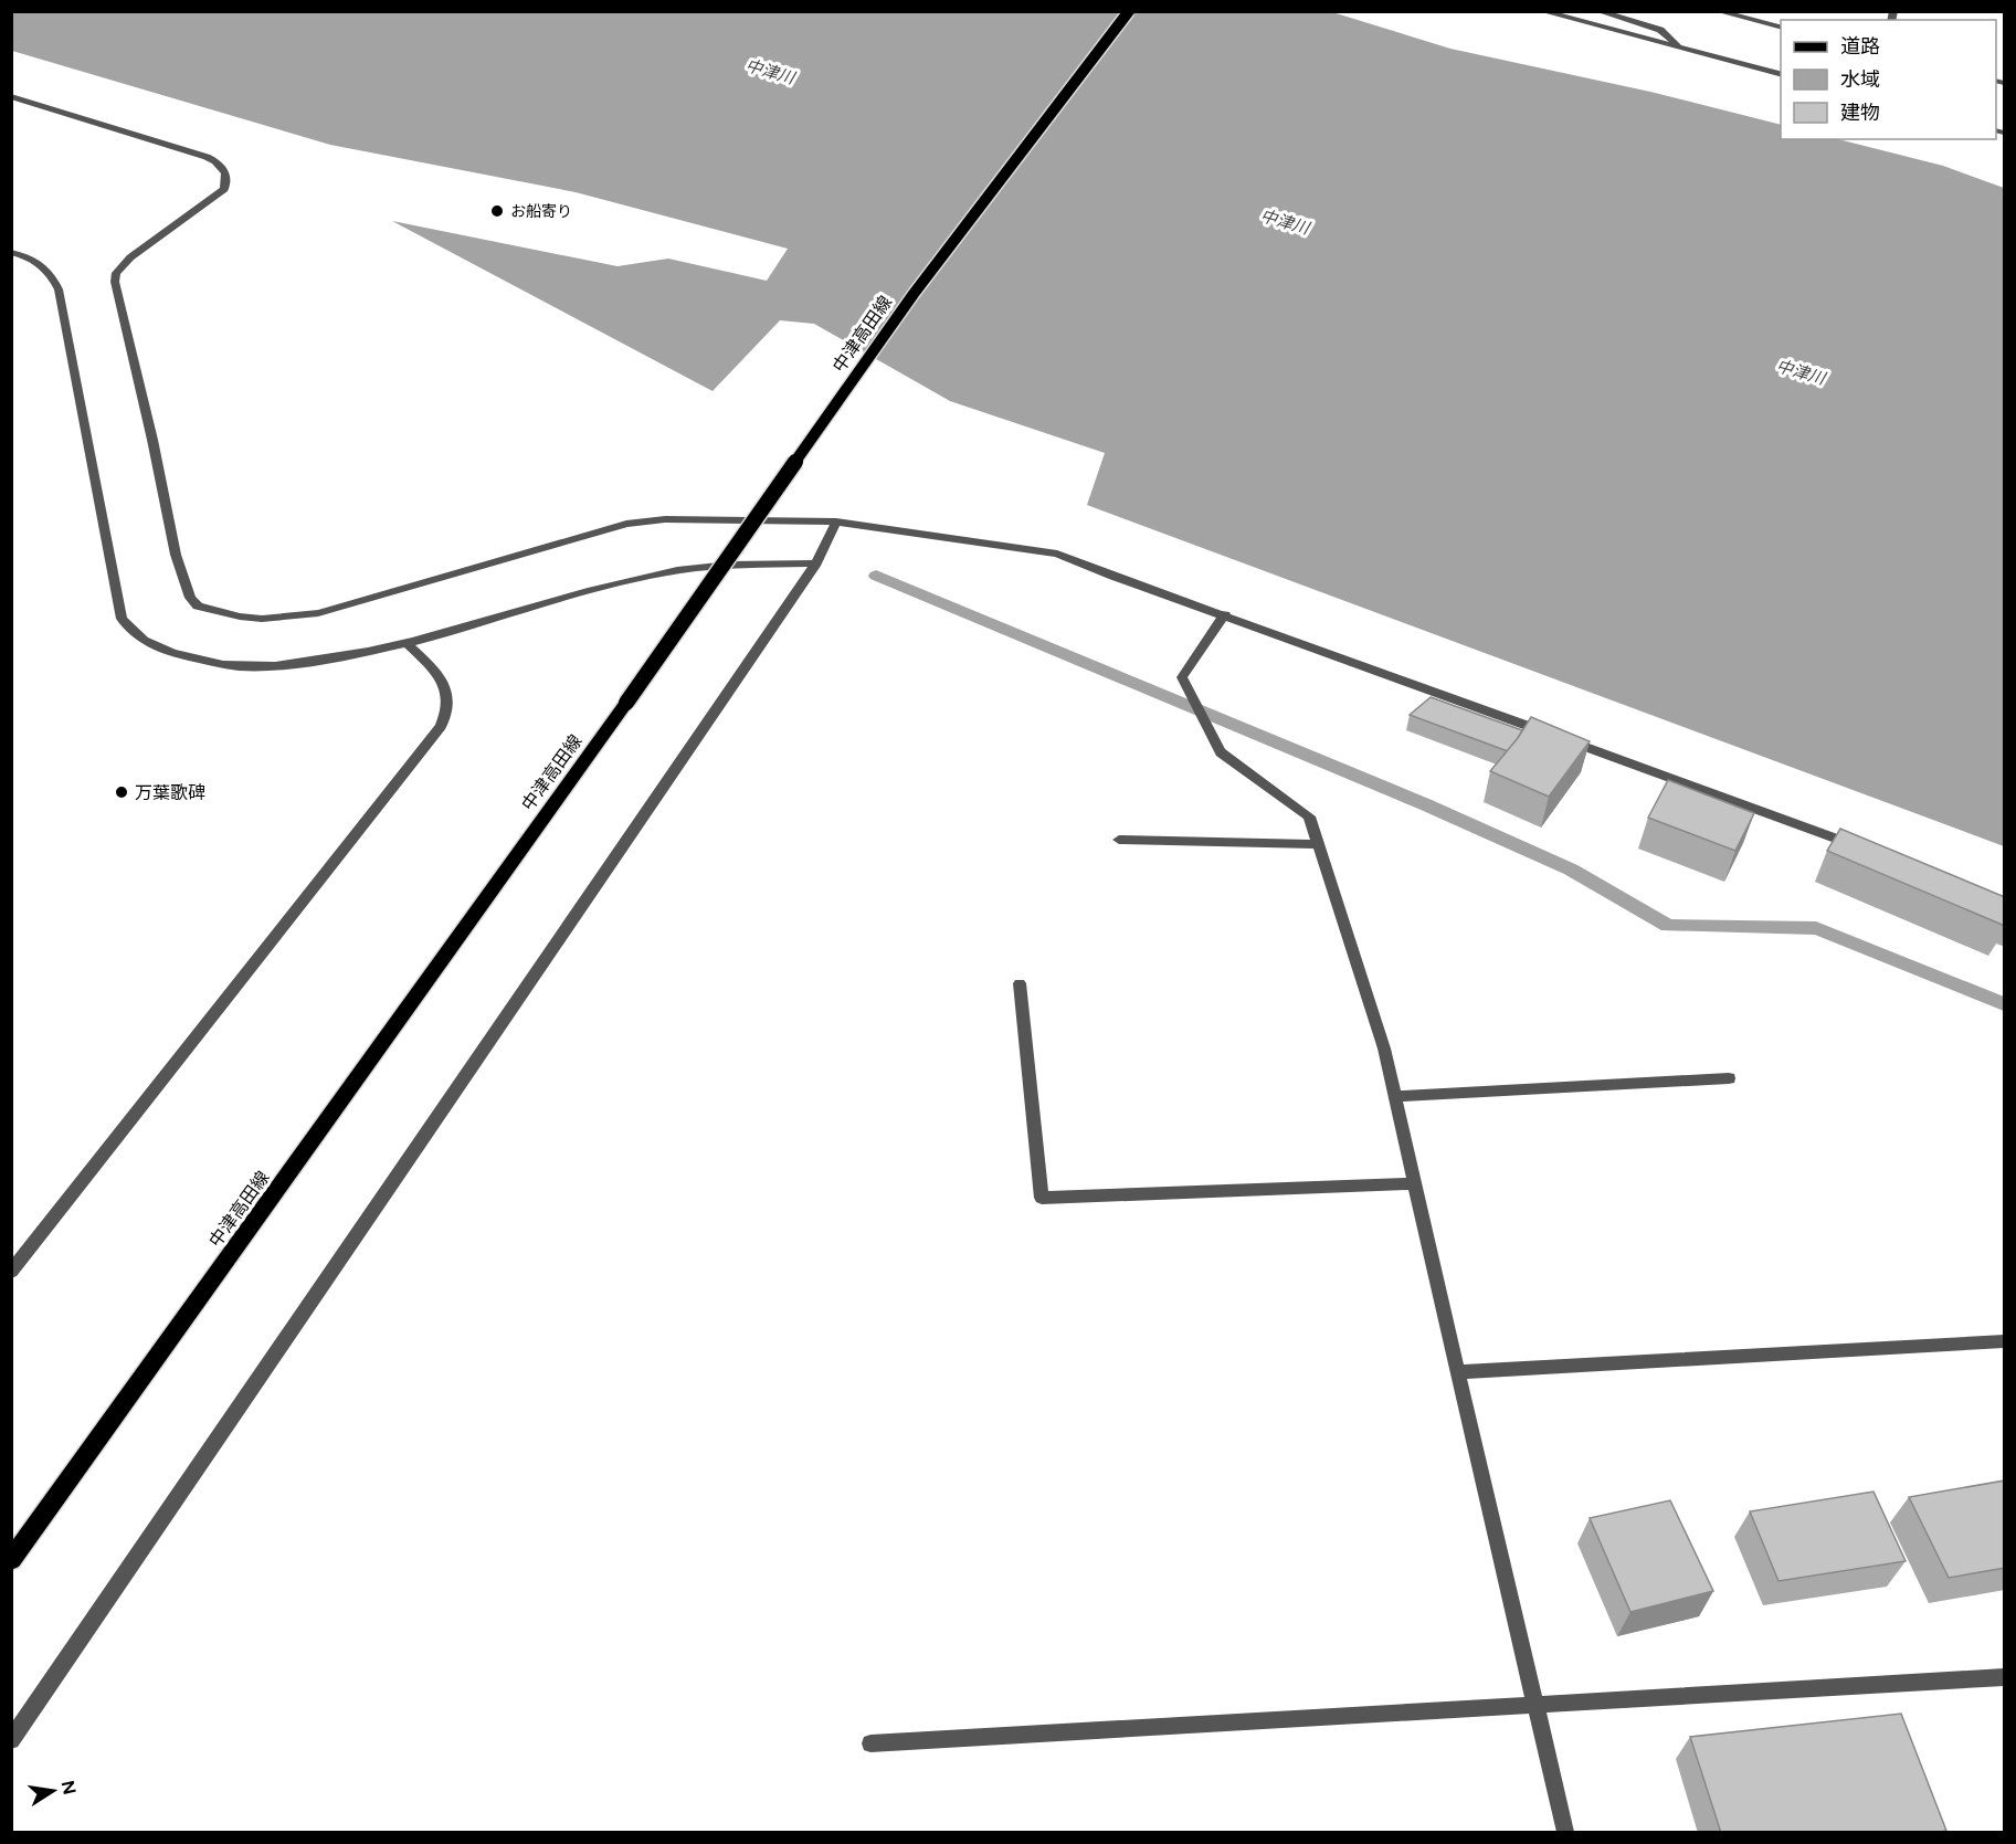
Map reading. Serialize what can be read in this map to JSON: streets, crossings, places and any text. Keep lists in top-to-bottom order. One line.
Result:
{"streets":{"main road":["中津高田線"]},"water":["中津川"],"places":["お船寄り","万葉歌碑"],"legend":["道路","水域","建物"],"north":"right"}
